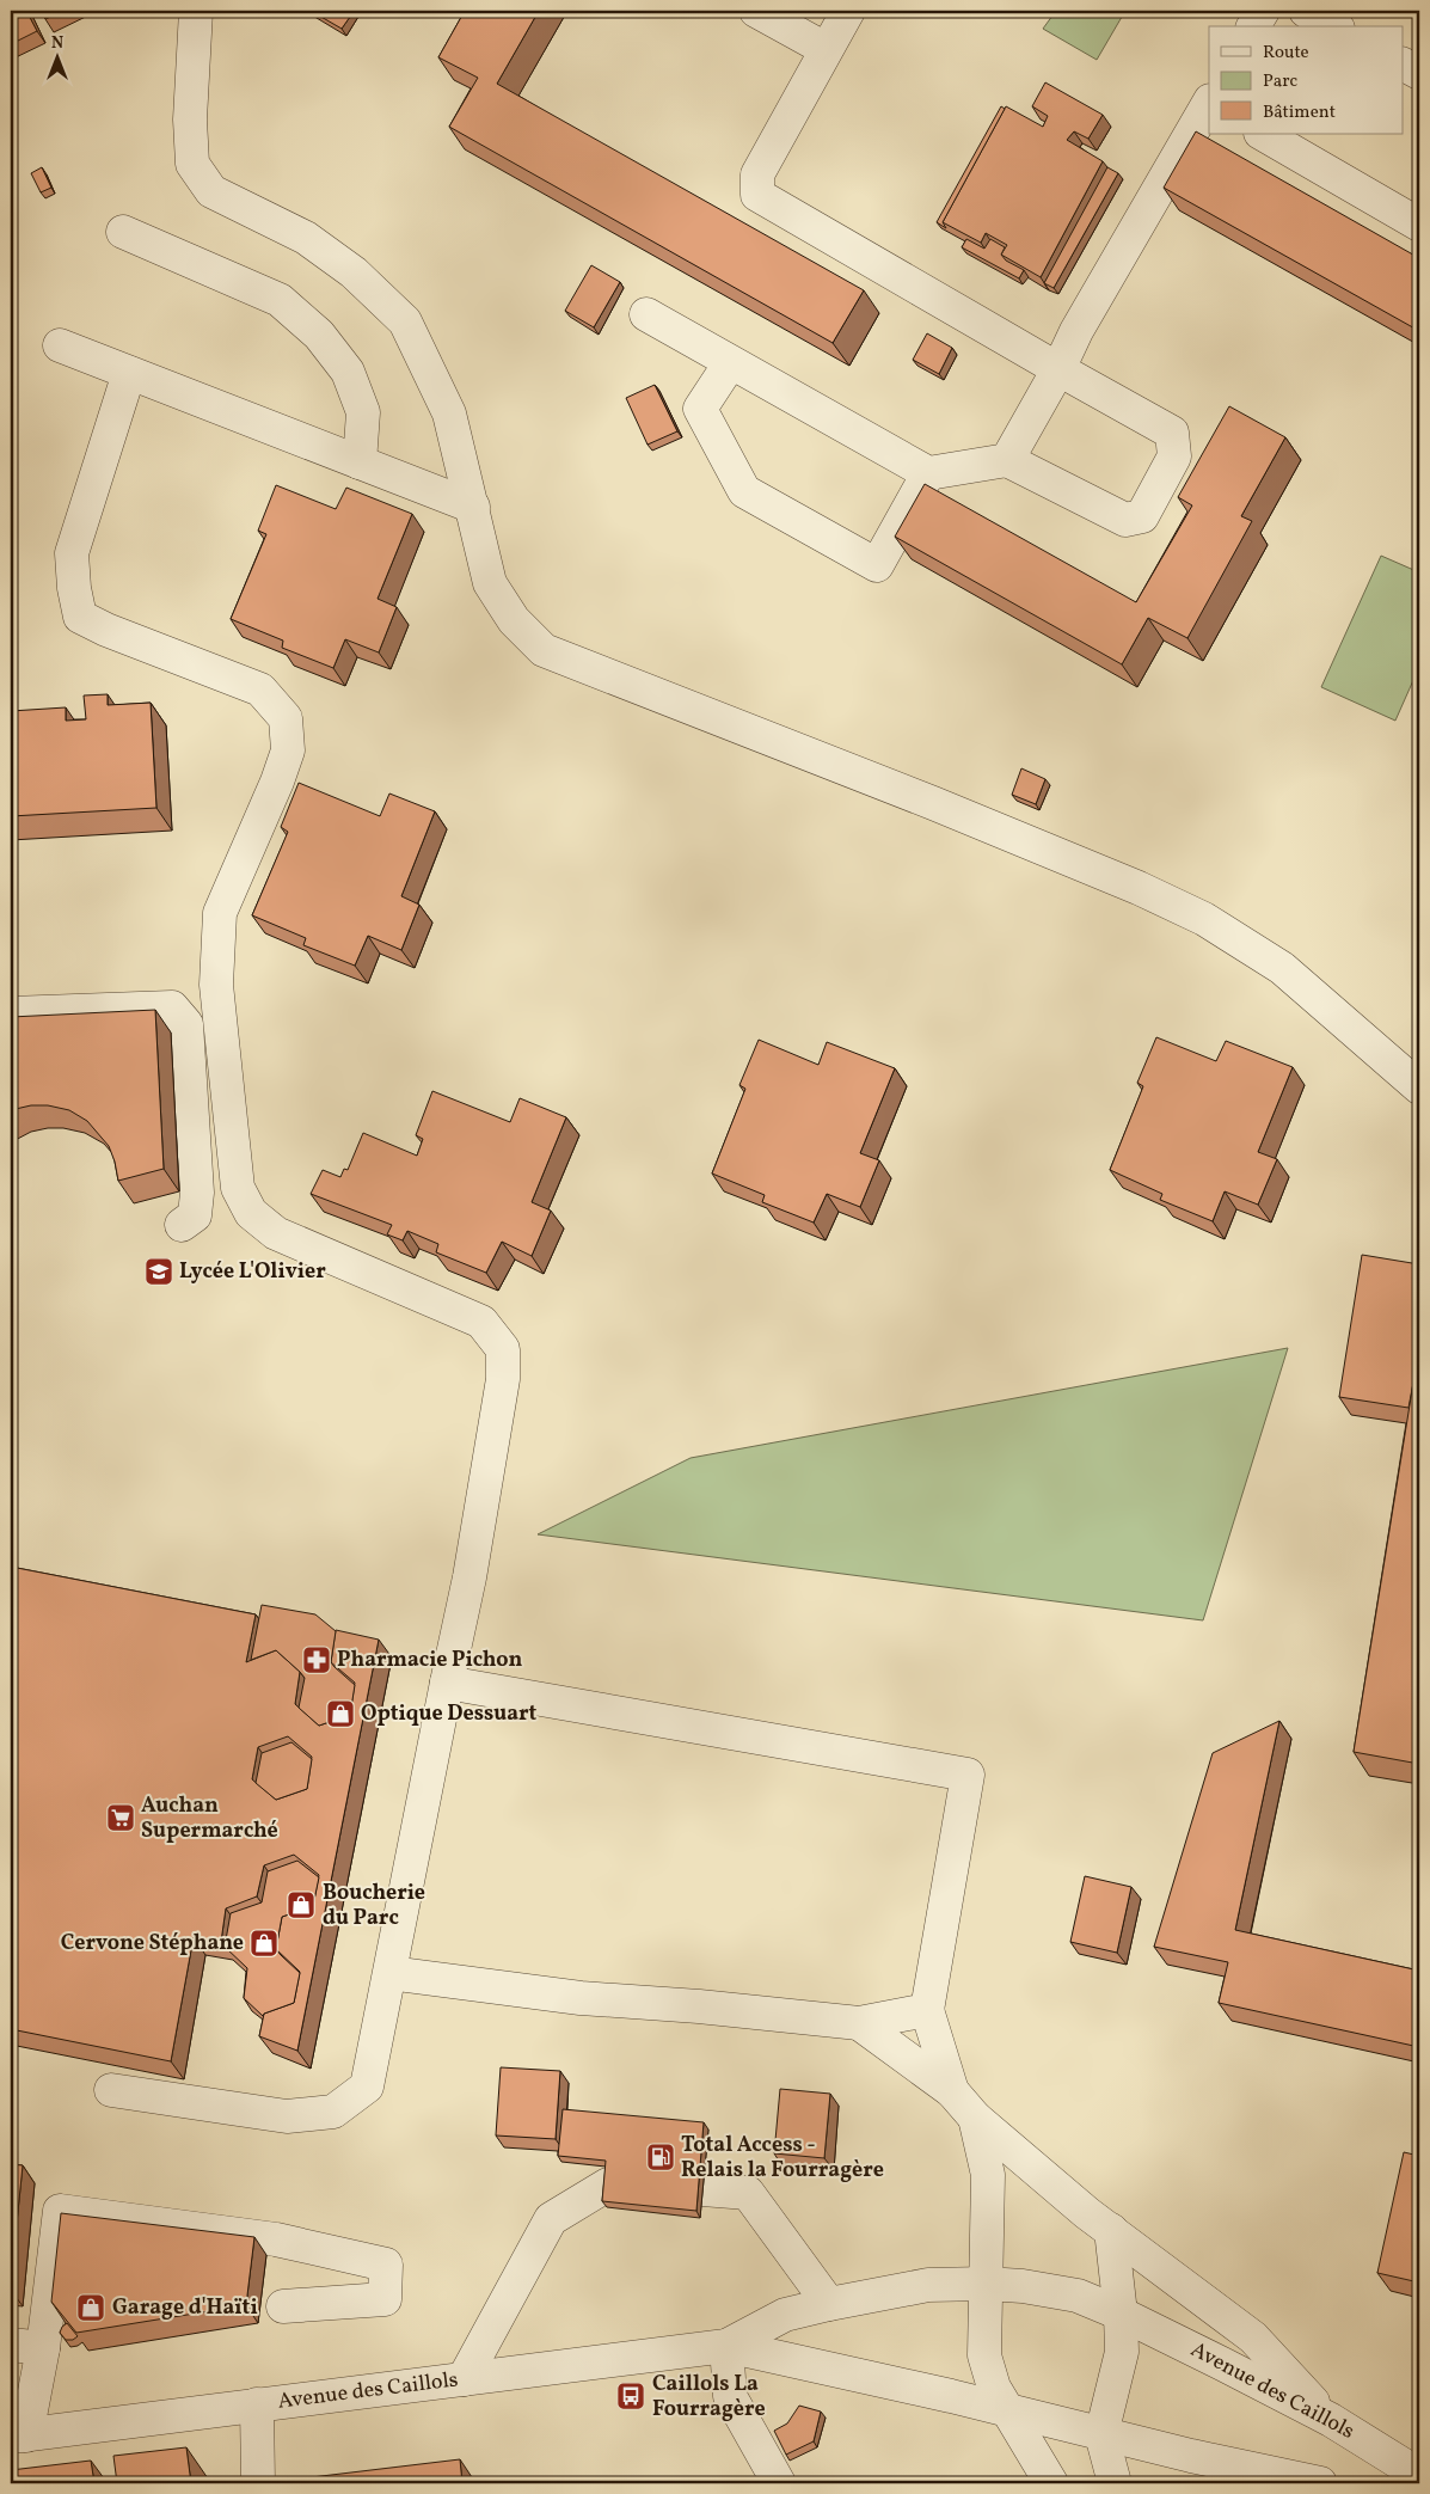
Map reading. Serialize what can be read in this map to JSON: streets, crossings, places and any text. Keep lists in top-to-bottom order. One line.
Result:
{"streets":{"street":["Avenue des Caillols"]},"places":{"school or university":["Lycée L'Olivier"],"pharmacy":["Pharmacie Pichon"],"shop":["Optique Dessuart","Boucherie du Parc","Cervone Stéphane","Garage d'Haïti"],"supermarket":["Auchan Supermarché"],"fuel station":["Total Access - Relais la Fourragère"],"bus stop":["Caillols La Fourragère"]},"legend":["Route","Parc","Bâtiment"],"north":"top"}
